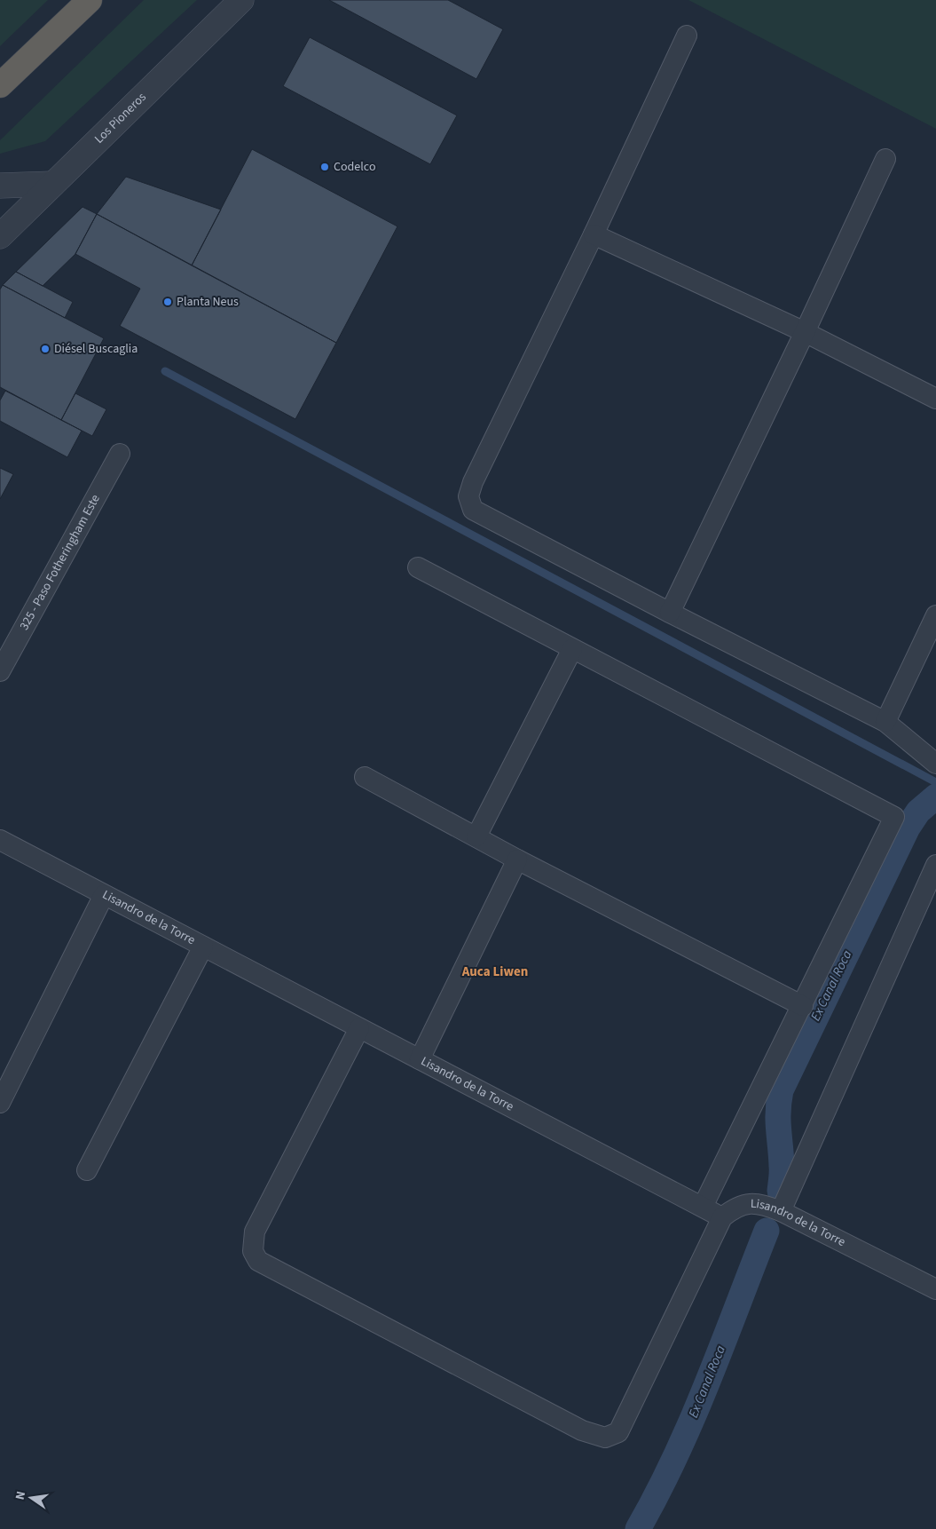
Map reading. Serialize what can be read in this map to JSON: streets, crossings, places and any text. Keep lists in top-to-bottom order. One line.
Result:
{"streets":{"street":["Los Pioneros","325 - Paso Fotheringham Este","Lisandro de la Torre"]},"districts":["Auca Liwen"],"water":["Ex Canal Roca"],"places":["Codelco","Planta Neus","Diésel Buscaglia"],"north":"left"}
